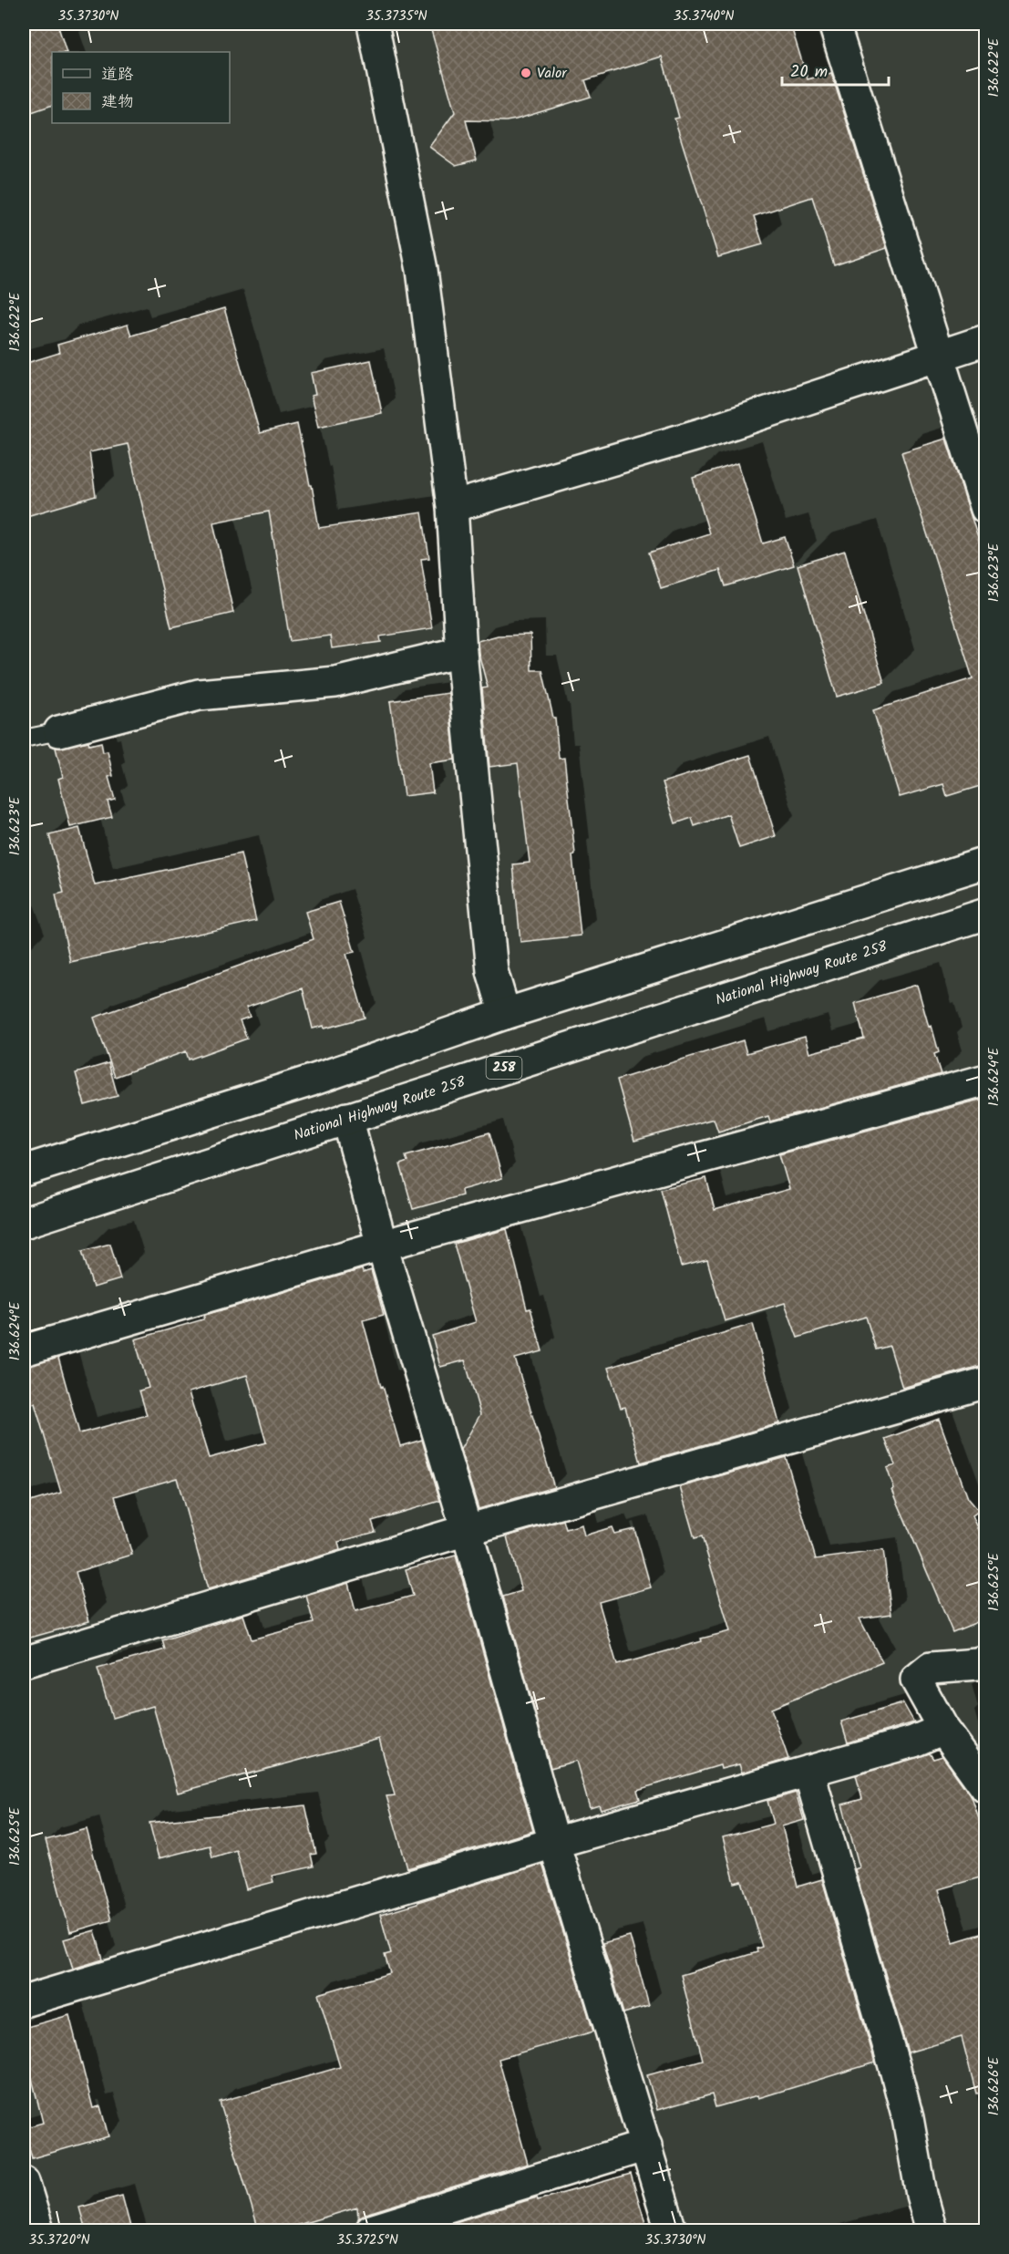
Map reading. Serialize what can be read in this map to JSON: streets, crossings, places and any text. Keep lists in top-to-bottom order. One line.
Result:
{"streets":{"main road":["National Highway Route 258","258"]},"places":["Valor"],"legend":["道路","建物"],"scale_bar":"20 m","coordinates":["35.3730°N","35.3735°N","35.3740°N","136.622°E","136.623°E","136.624°E","136.625°E","136.626°E","35.3720°N","35.3725°N"]}
